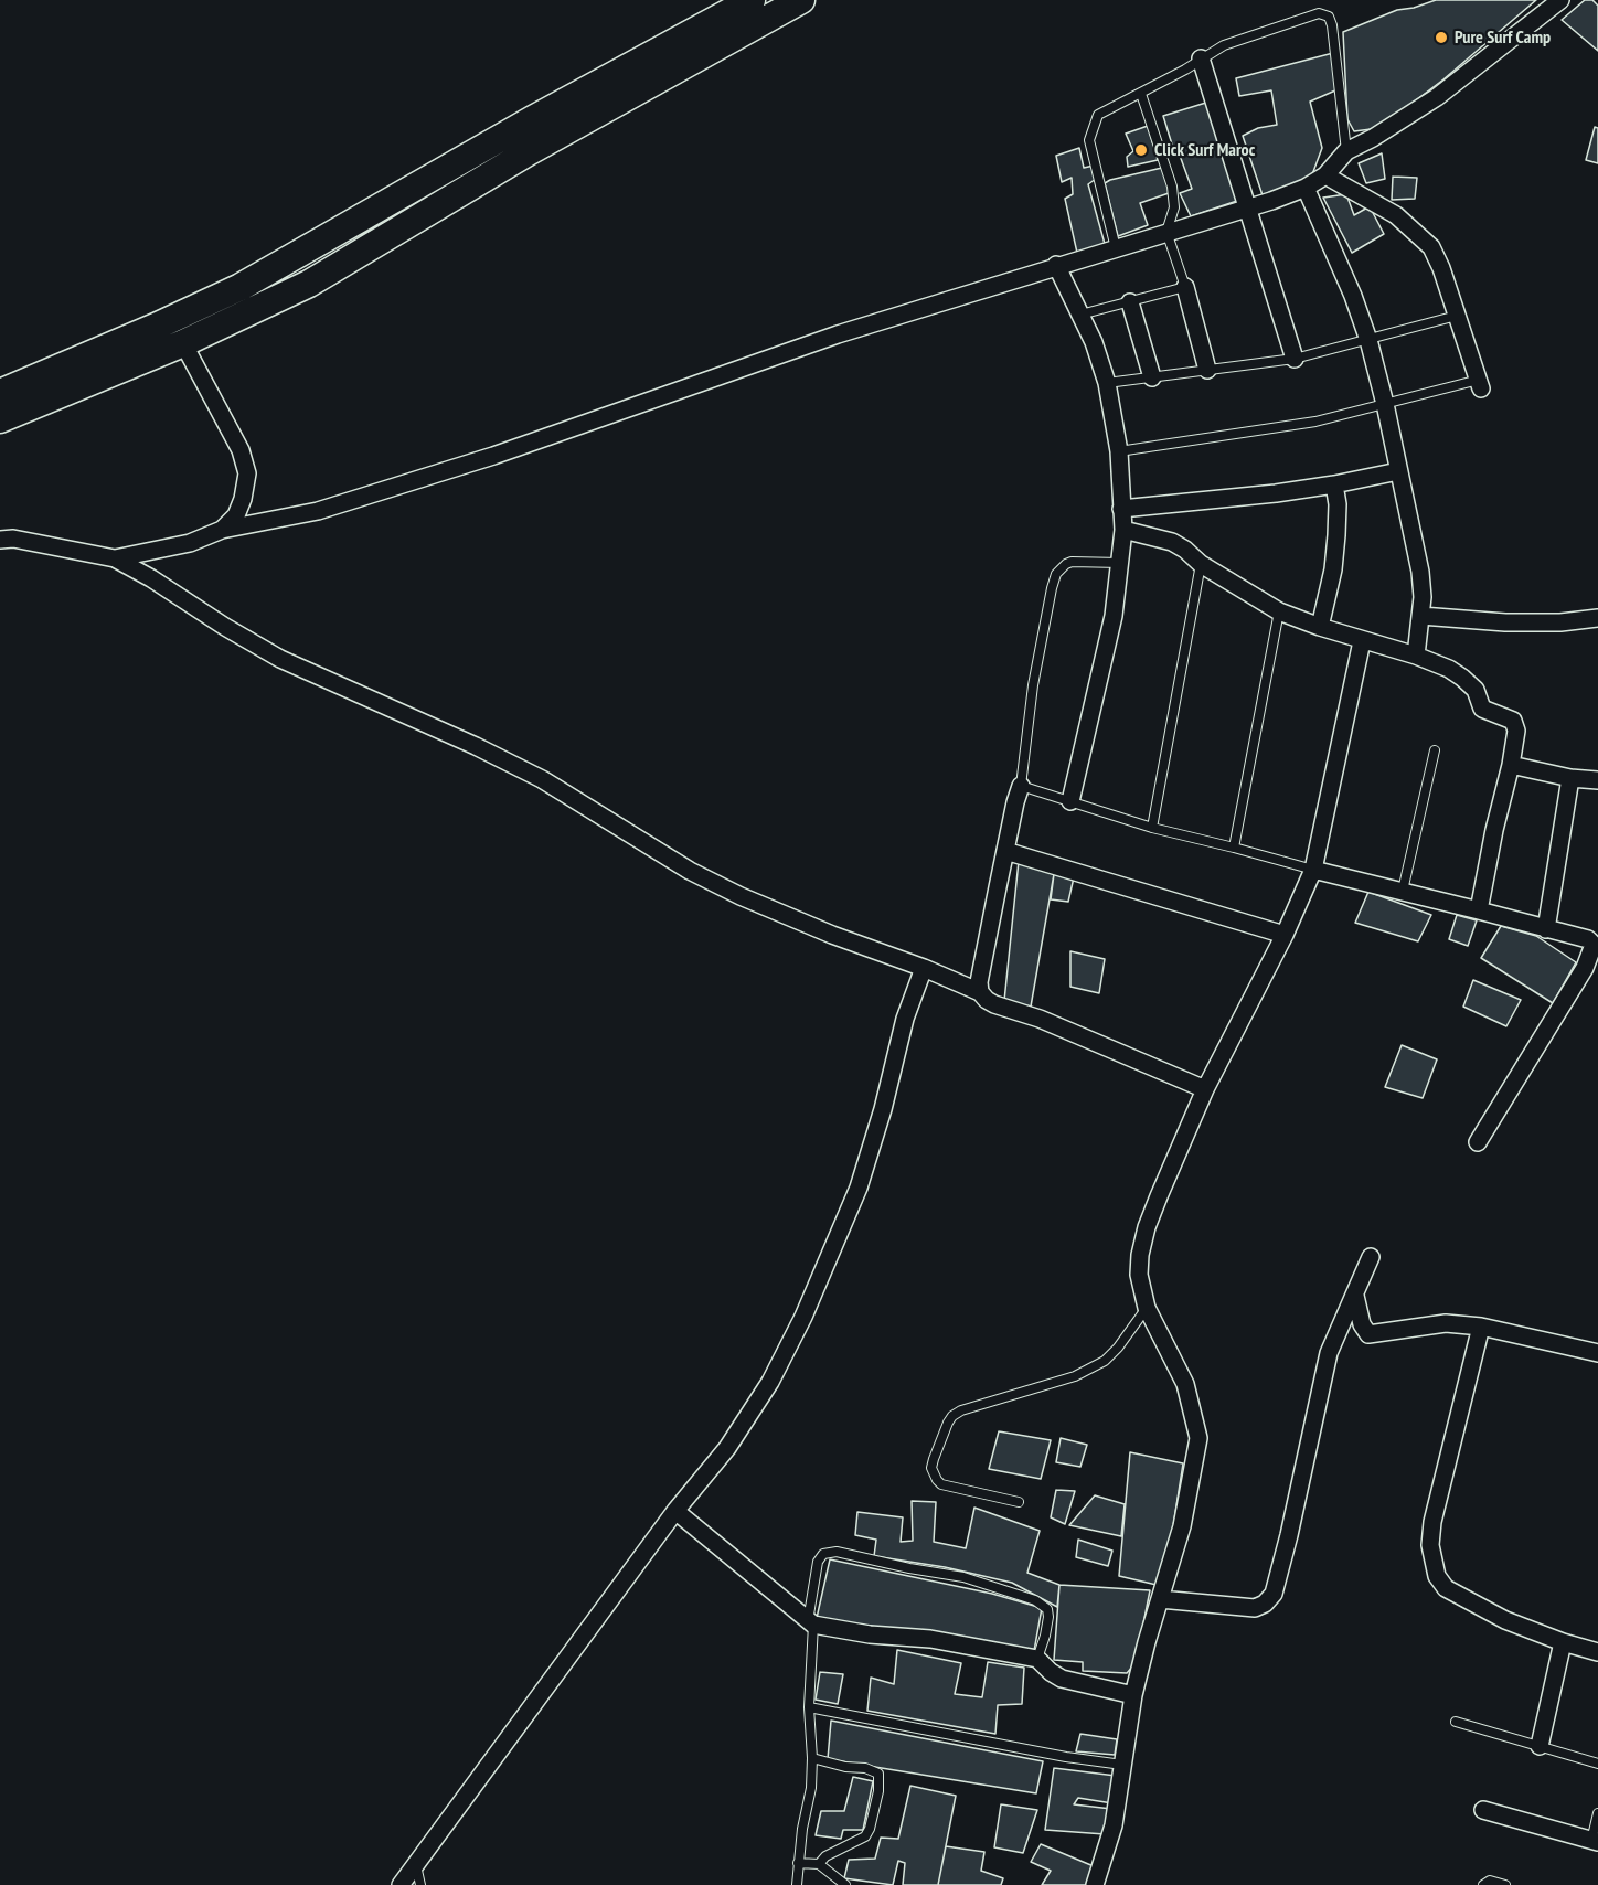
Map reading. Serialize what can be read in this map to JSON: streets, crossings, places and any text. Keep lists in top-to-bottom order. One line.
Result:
{"places":["Pure Surf Camp","Click Surf Maroc"]}
